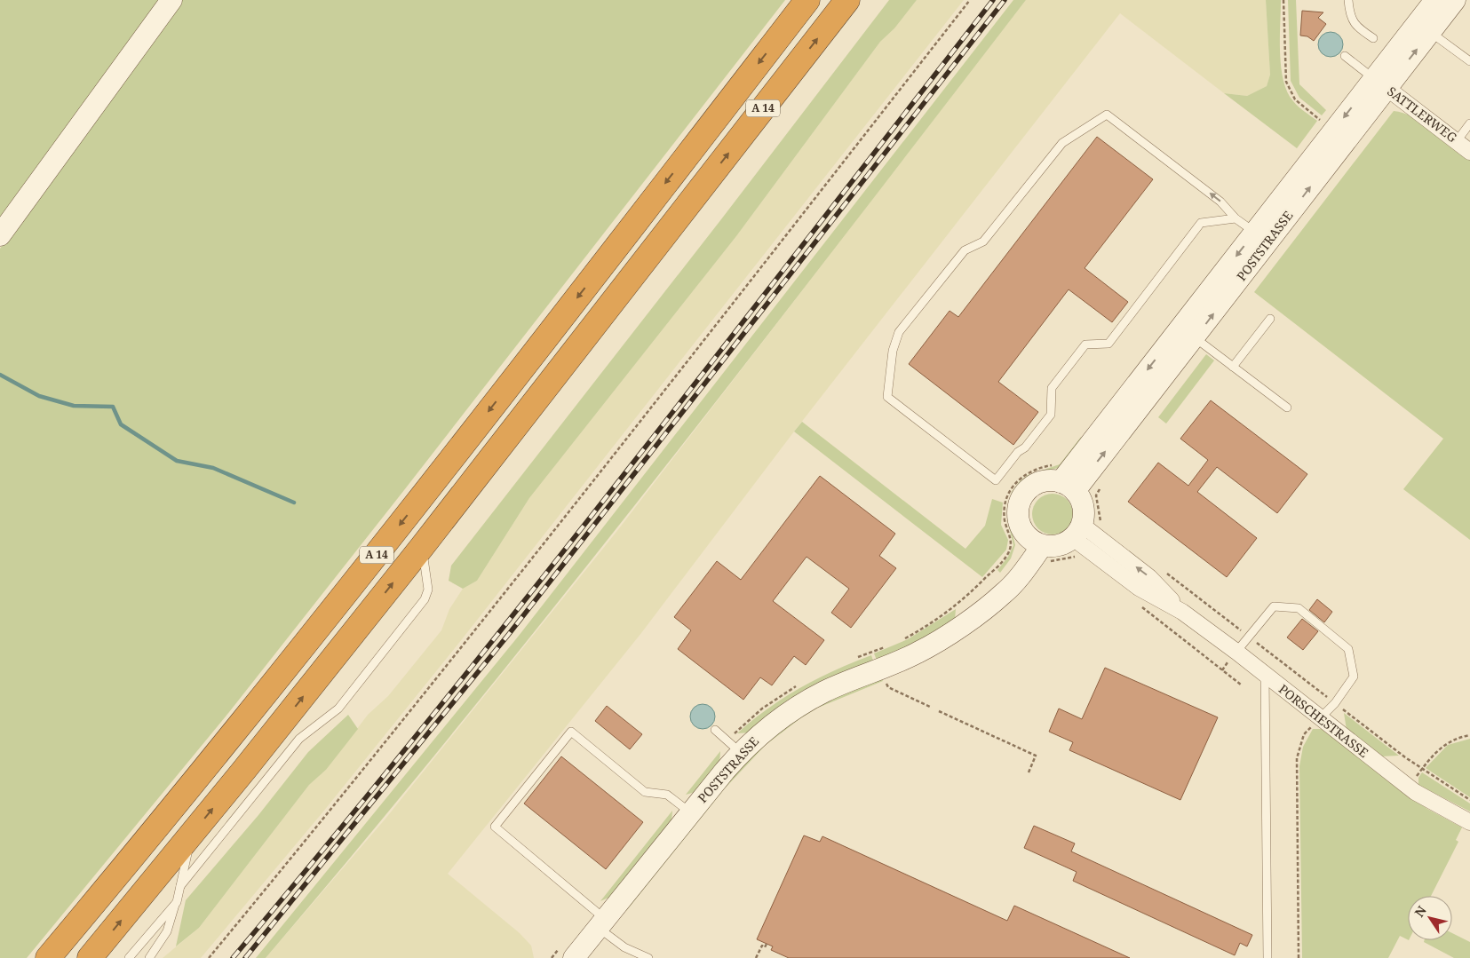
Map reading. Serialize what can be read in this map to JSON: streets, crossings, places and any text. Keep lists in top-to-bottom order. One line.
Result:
{"streets":{"highway":["A 14"],"street":["SATTLERWEG","POSTSTRASSE","PORSCHESTRASSE"]},"crossings":[["SATTLERWEG","POSTSTRASSE"],["POSTSTRASSE","PORSCHESTRASSE"]],"north":"top left"}
